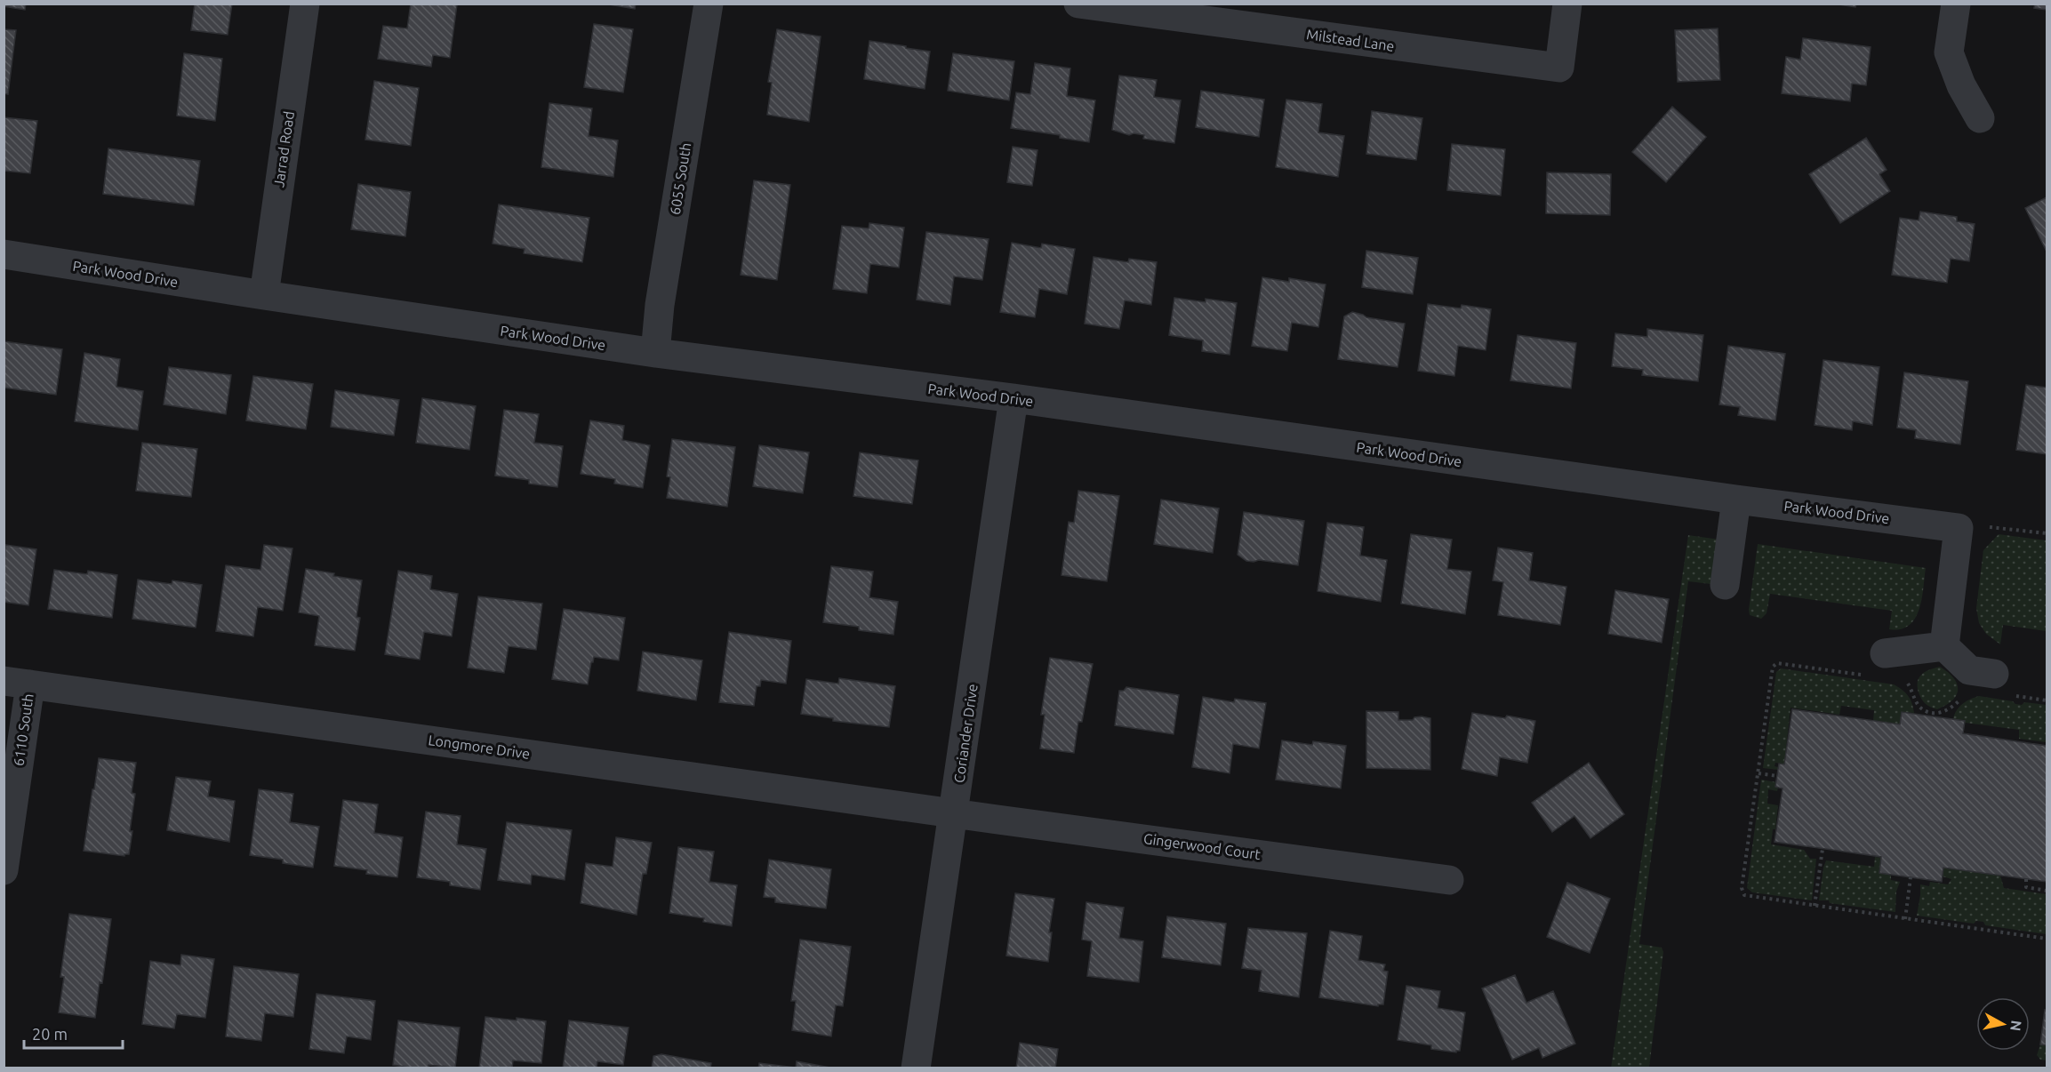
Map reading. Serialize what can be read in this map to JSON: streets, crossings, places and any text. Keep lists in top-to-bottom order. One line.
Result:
{"streets":{"street":["Milstead Lane","Jarrad Road","6055 South","Park Wood Drive","6110 South","Coriander Drive","Longmore Drive","Gingerwood Court"]},"crossings":[["Jarrad Road","Park Wood Drive"],["6055 South","Park Wood Drive"],["Park Wood Drive","Coriander Drive"],["6110 South","Longmore Drive"],["Coriander Drive","Longmore Drive"],["Coriander Drive","Gingerwood Court"],["Longmore Drive","Gingerwood Court"]],"scale_bar":"20 m","north":"right"}
